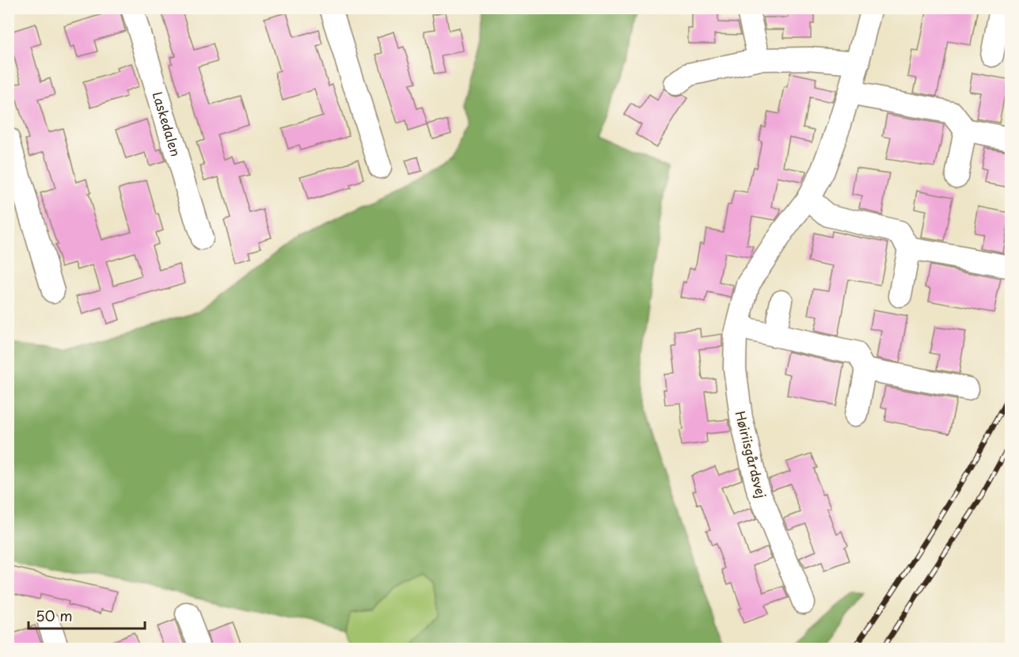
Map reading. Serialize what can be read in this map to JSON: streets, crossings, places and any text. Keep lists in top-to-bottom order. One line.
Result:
{"streets":{"street":["Laskedalen","Høiriisgårdsvej"]},"scale_bar":"50 m"}
